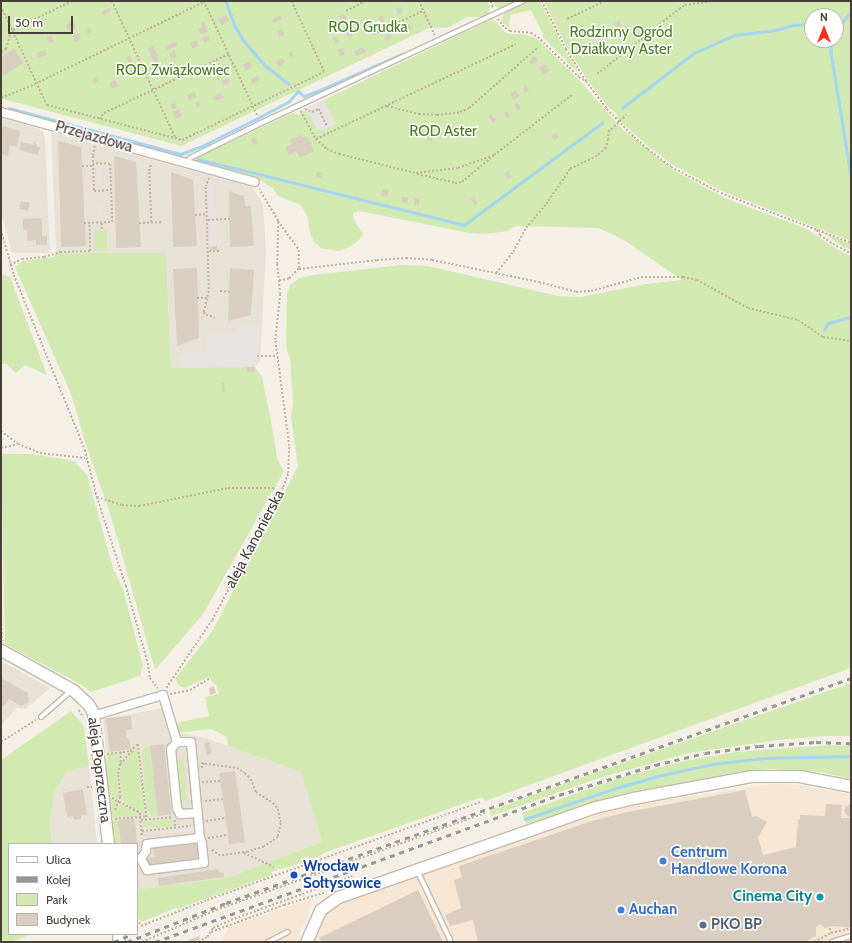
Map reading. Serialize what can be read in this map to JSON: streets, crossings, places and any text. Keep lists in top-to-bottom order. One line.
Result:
{"streets":{"street":["Przejazdowa","aleja Poprzeczna"],"path":["aleja Kanonierska"]},"parks":["ROD Grudka","Rodzinny Ogród Działkowy Aster","ROD Związkowiec","ROD Aster"],"places":["Centrum Handlowe Korona","Wrocław Sołtysowice","Cinema City","Auchan","PKO BP"],"legend":["Ulica","Kolej","Park","Budynek"],"scale_bar":"50 m","north":"top"}
